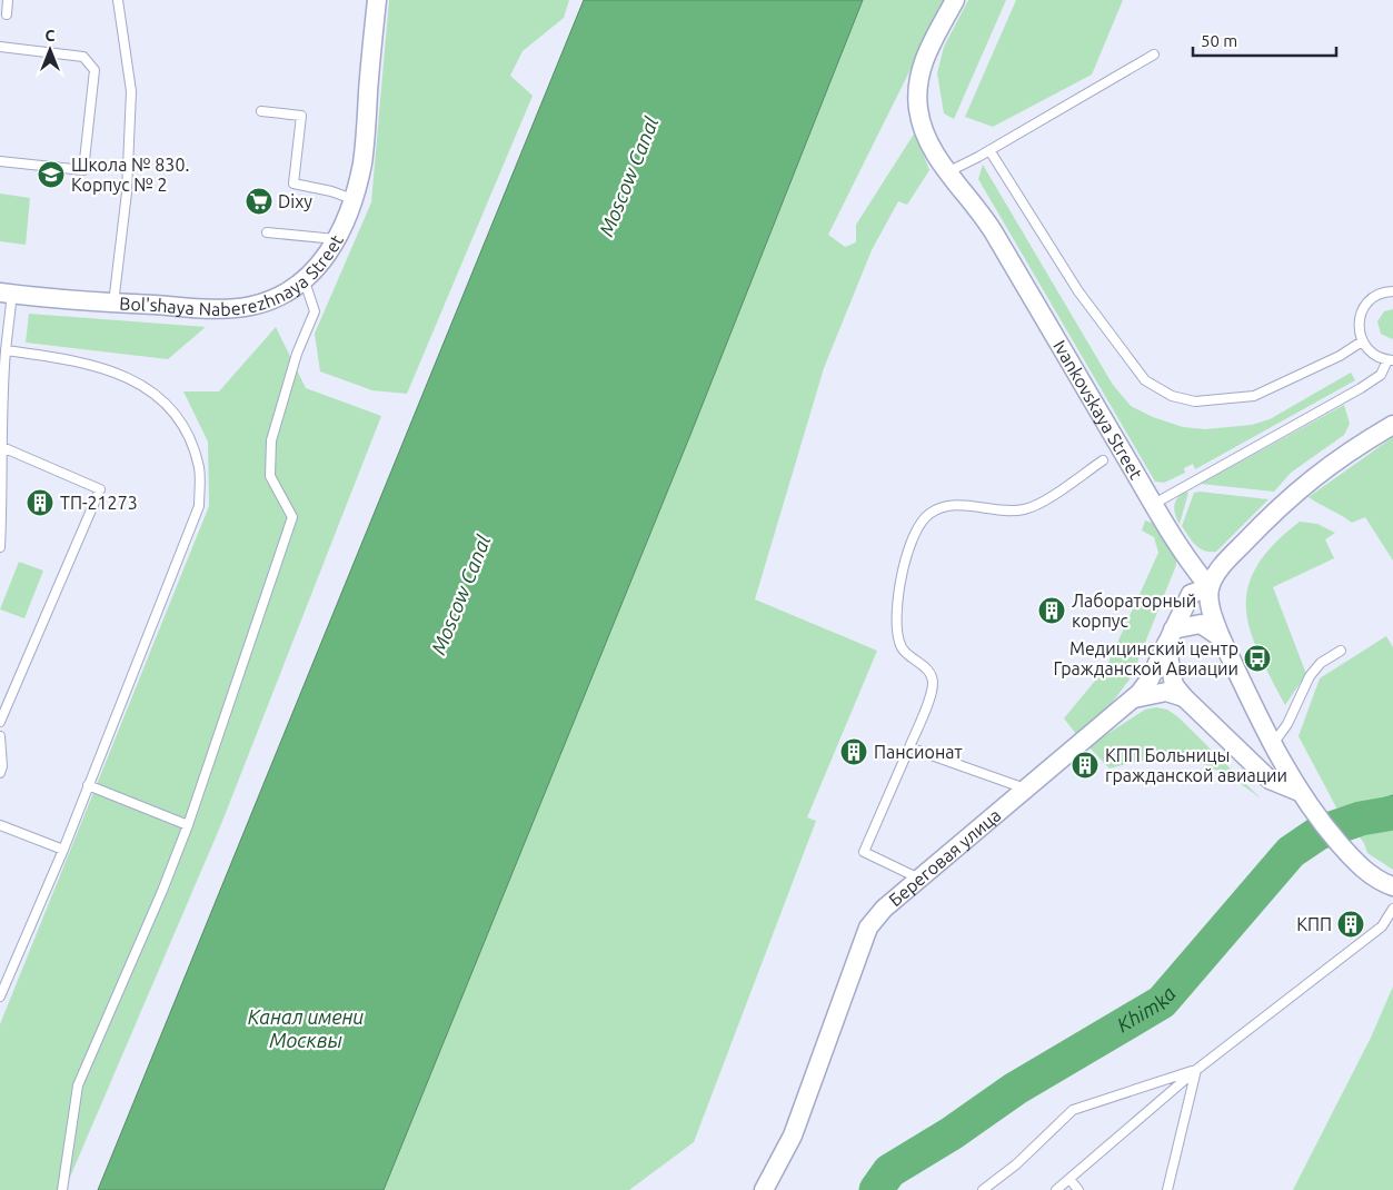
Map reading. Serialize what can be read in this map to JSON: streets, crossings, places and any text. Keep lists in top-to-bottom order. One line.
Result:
{"streets":{"street":["Bol'shaya Naberezhnaya Street","Ivankovskaya Street","Береговая улица"]},"crossings":[["Ivankovskaya Street","Береговая улица"]],"water":["Moscow Canal","Khimka","Канал имени Москвы"],"places":{"school or university":["Школа № 830. Корпус № 2"],"supermarket":["Dixy"],"building":["ТП-21273","Лабораторный корпус","Пансионат","КПП Больницы гражданской авиации","КПП"],"bus stop":["Медицинский центр Гражданской Авиации"]},"scale_bar":"50 m","north":"top"}
